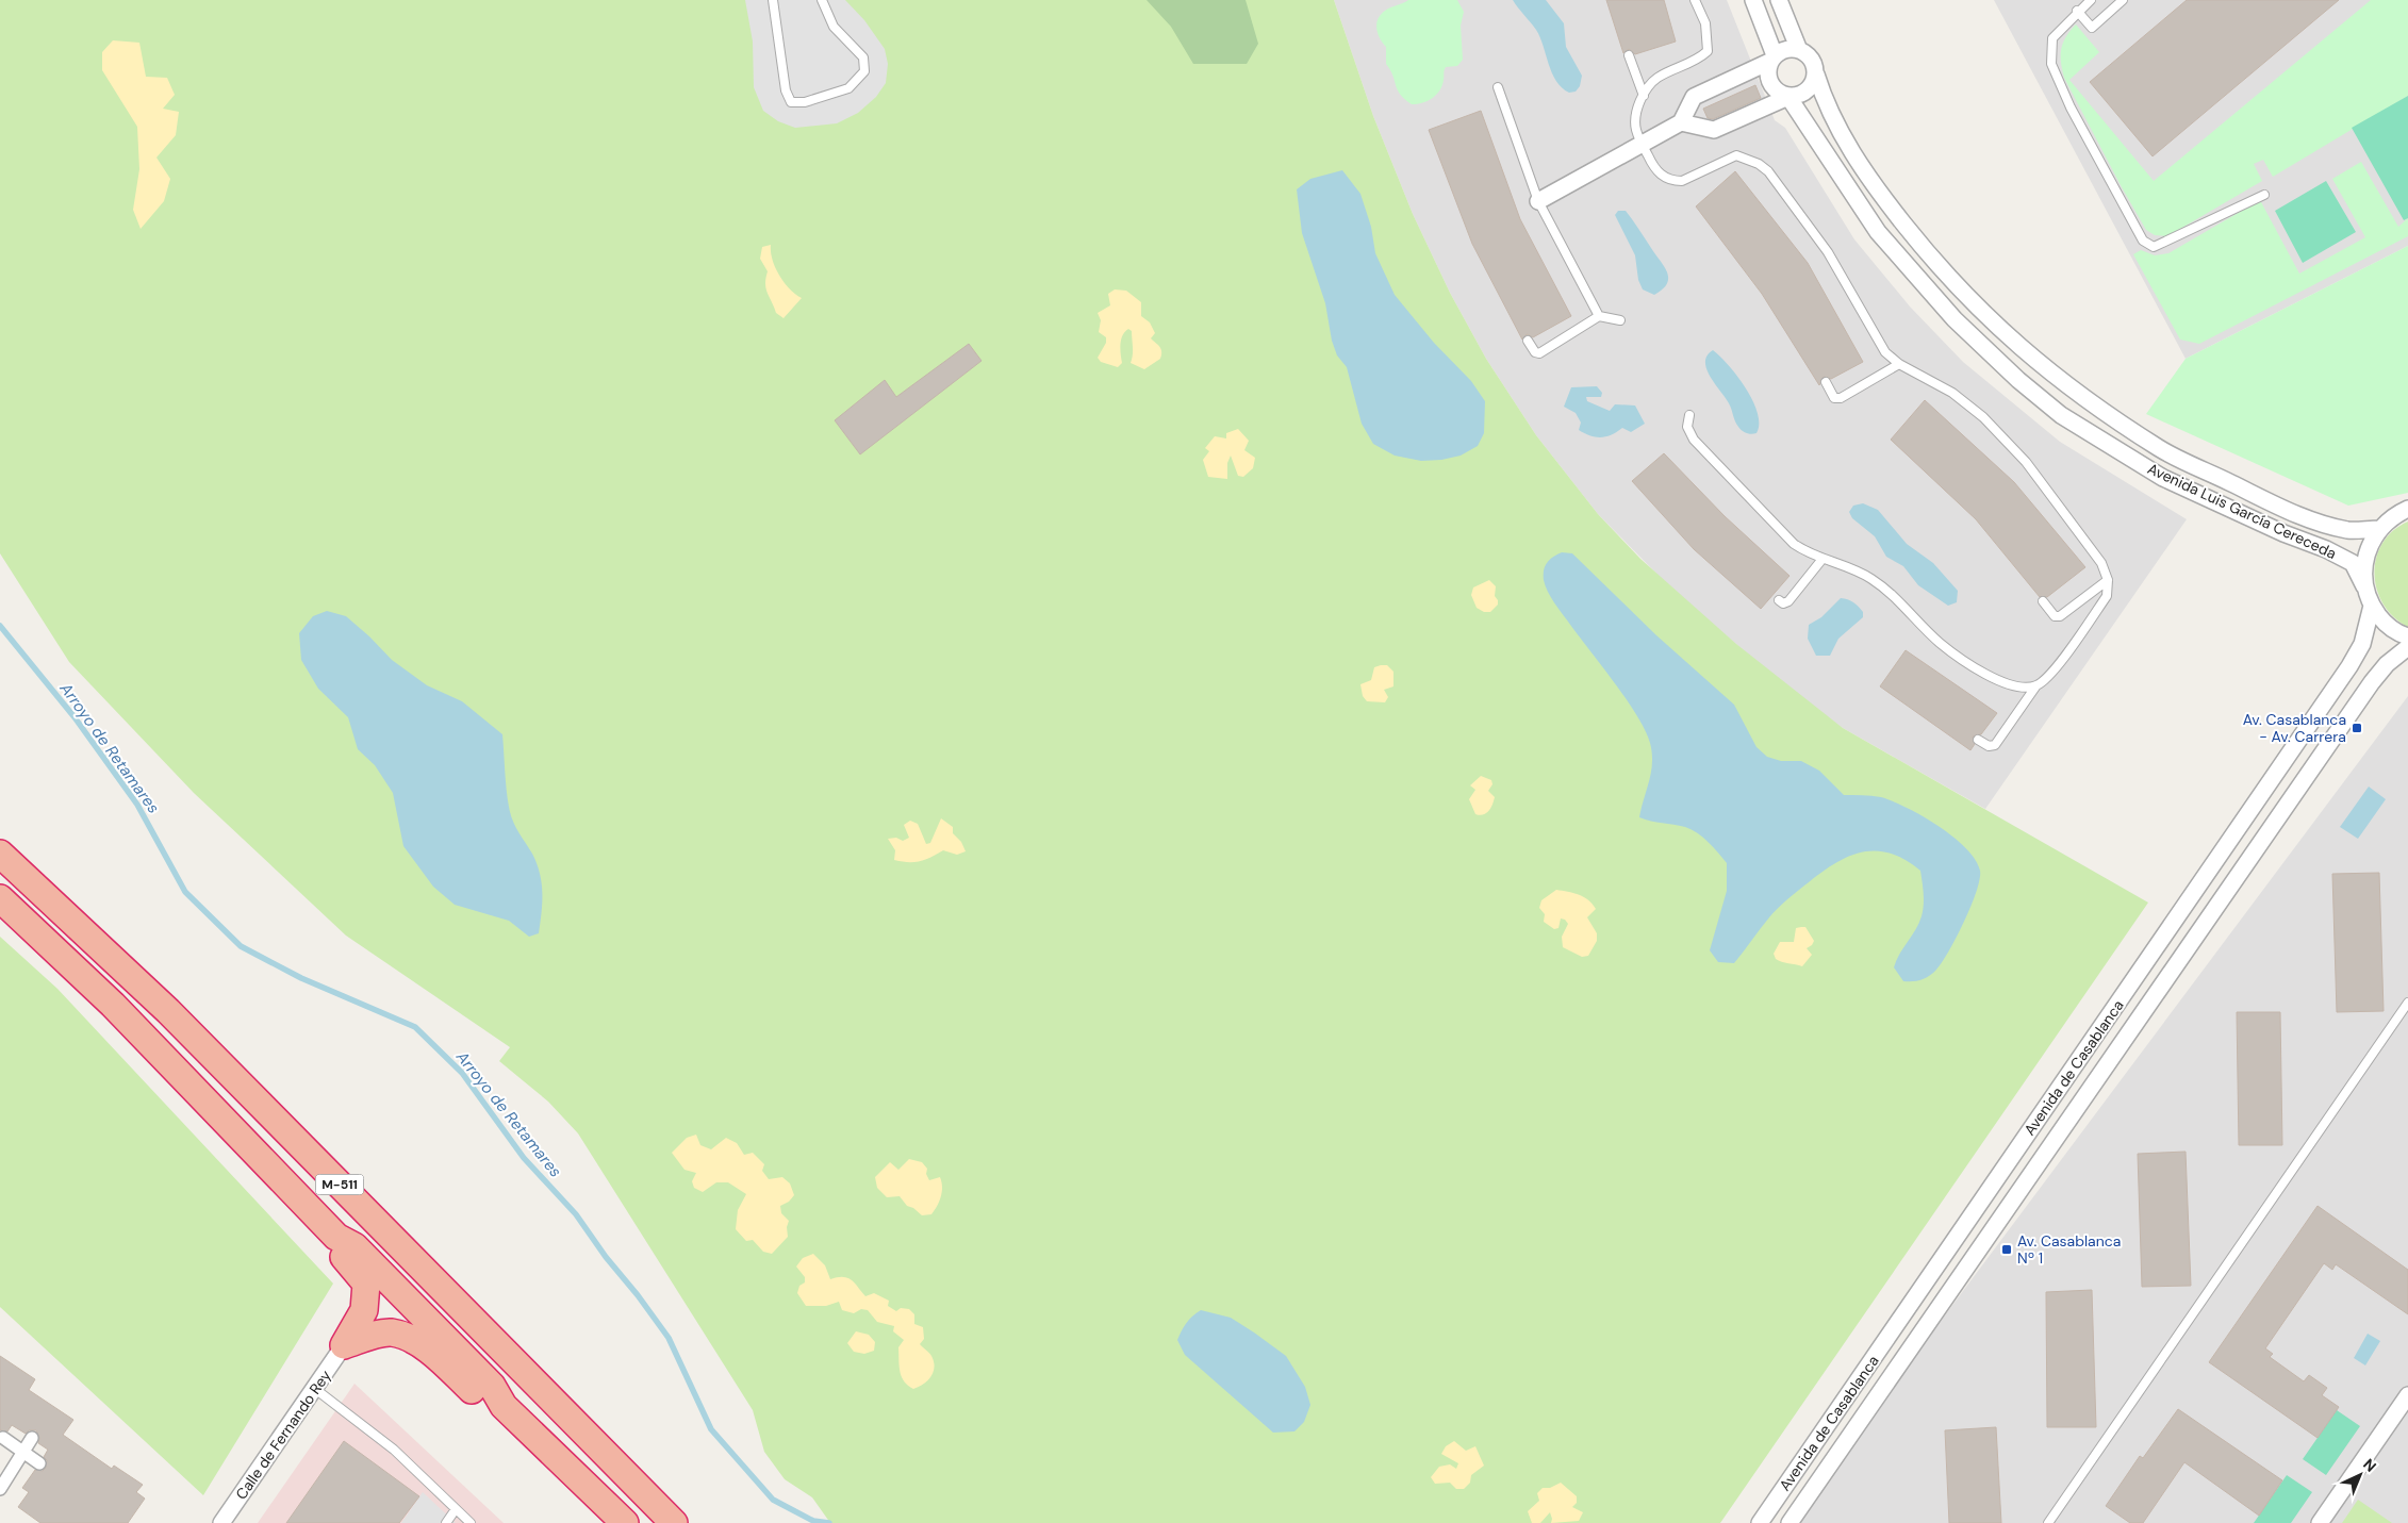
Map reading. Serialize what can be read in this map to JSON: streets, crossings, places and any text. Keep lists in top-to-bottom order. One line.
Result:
{"streets":{"highway":["M-511"],"street":["Avenida Luis García Cereceda","Avenida de Casablanca","Calle de Fernando Rey"]},"crossings":[["Avenida Luis García Cereceda","Avenida de Casablanca"],["M-511","Calle de Fernando Rey"]],"water":["Arroyo de Retamares"],"places":{"transit":["Av. Casablanca - Av. Carrera","Av. Casablanca Nº 1"]},"north":"top right"}
